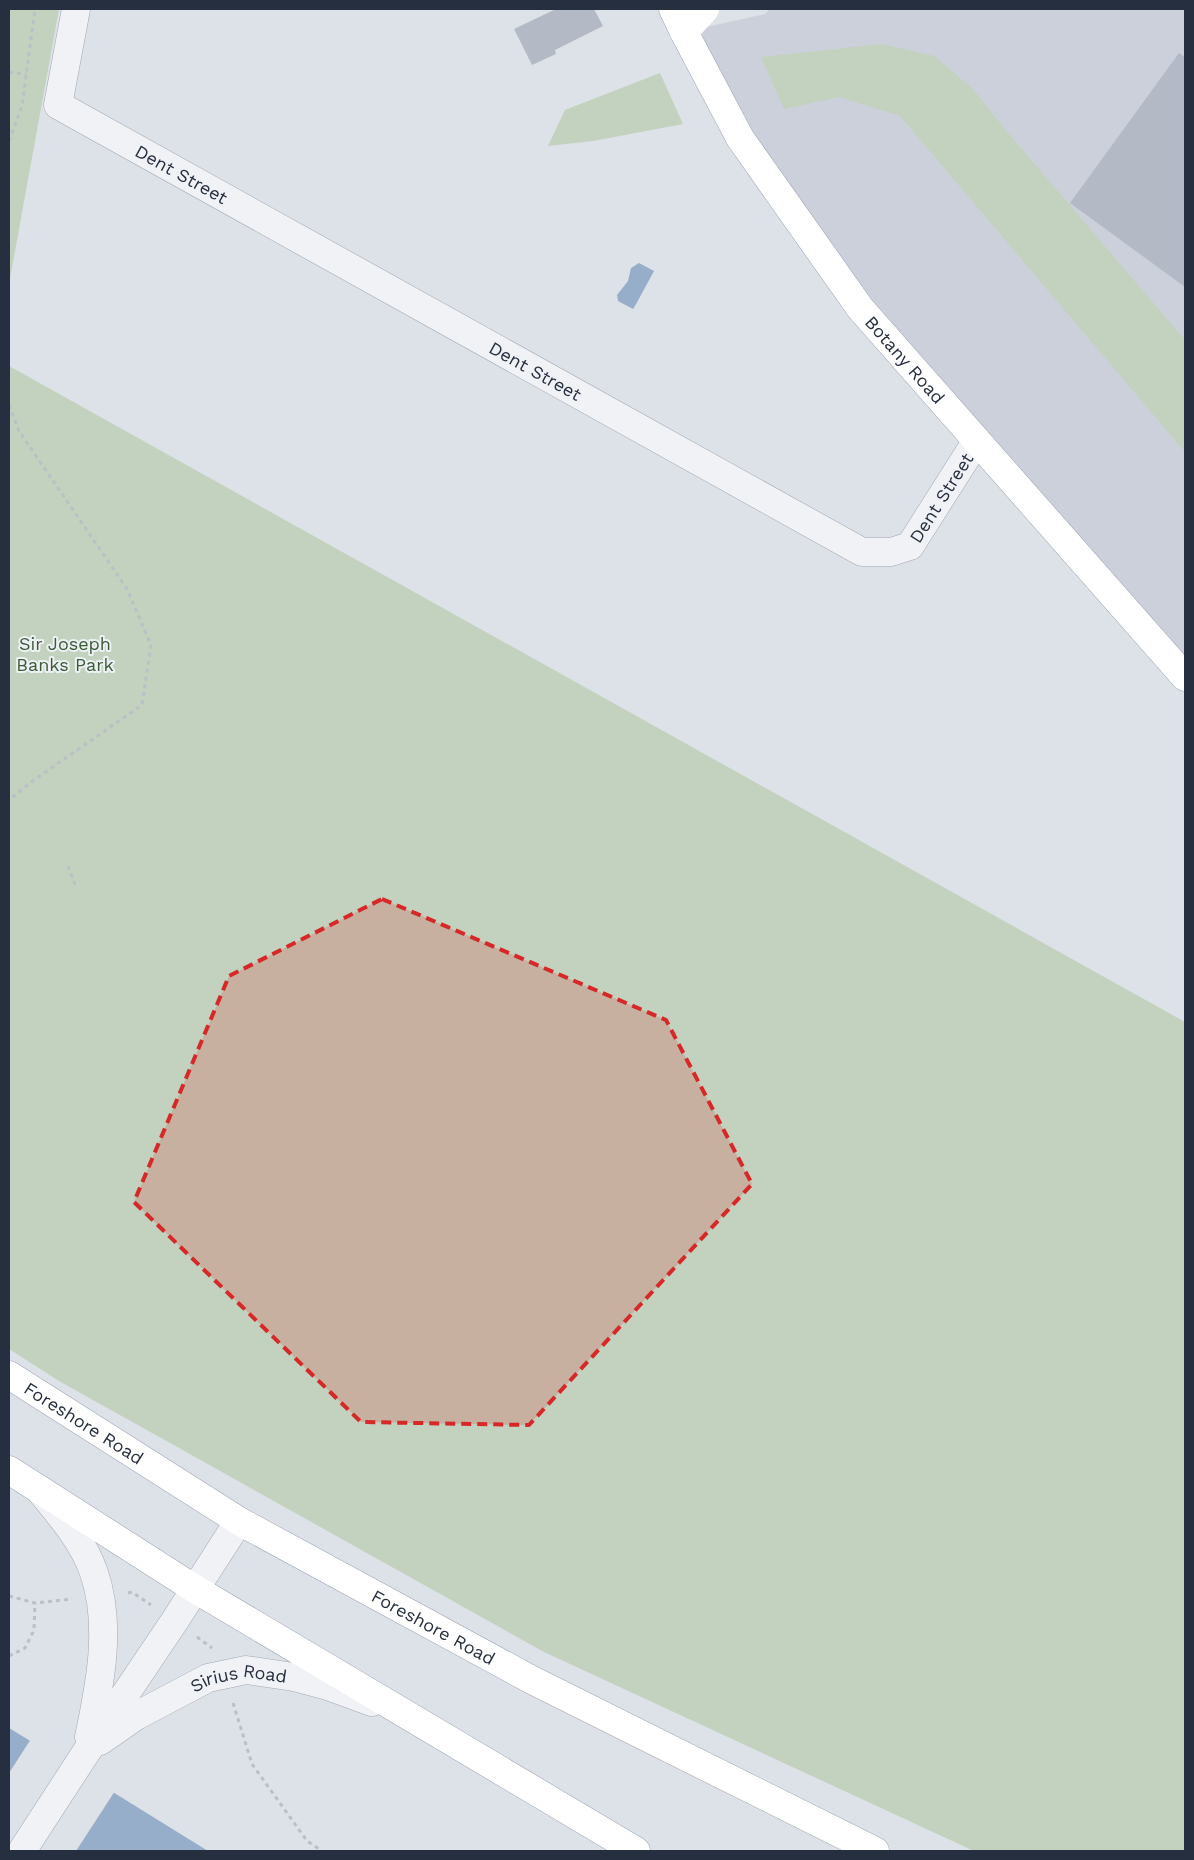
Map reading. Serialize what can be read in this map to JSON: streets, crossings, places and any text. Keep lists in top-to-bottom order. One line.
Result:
{"streets":{"main road":["Botany Road","Foreshore Road"],"street":["Dent Street","Sirius Road"]},"crossings":[["Dent Street","Botany Road"],["Foreshore Road","Sirius Road"]],"parks":["Sir Joseph Banks Park"]}
